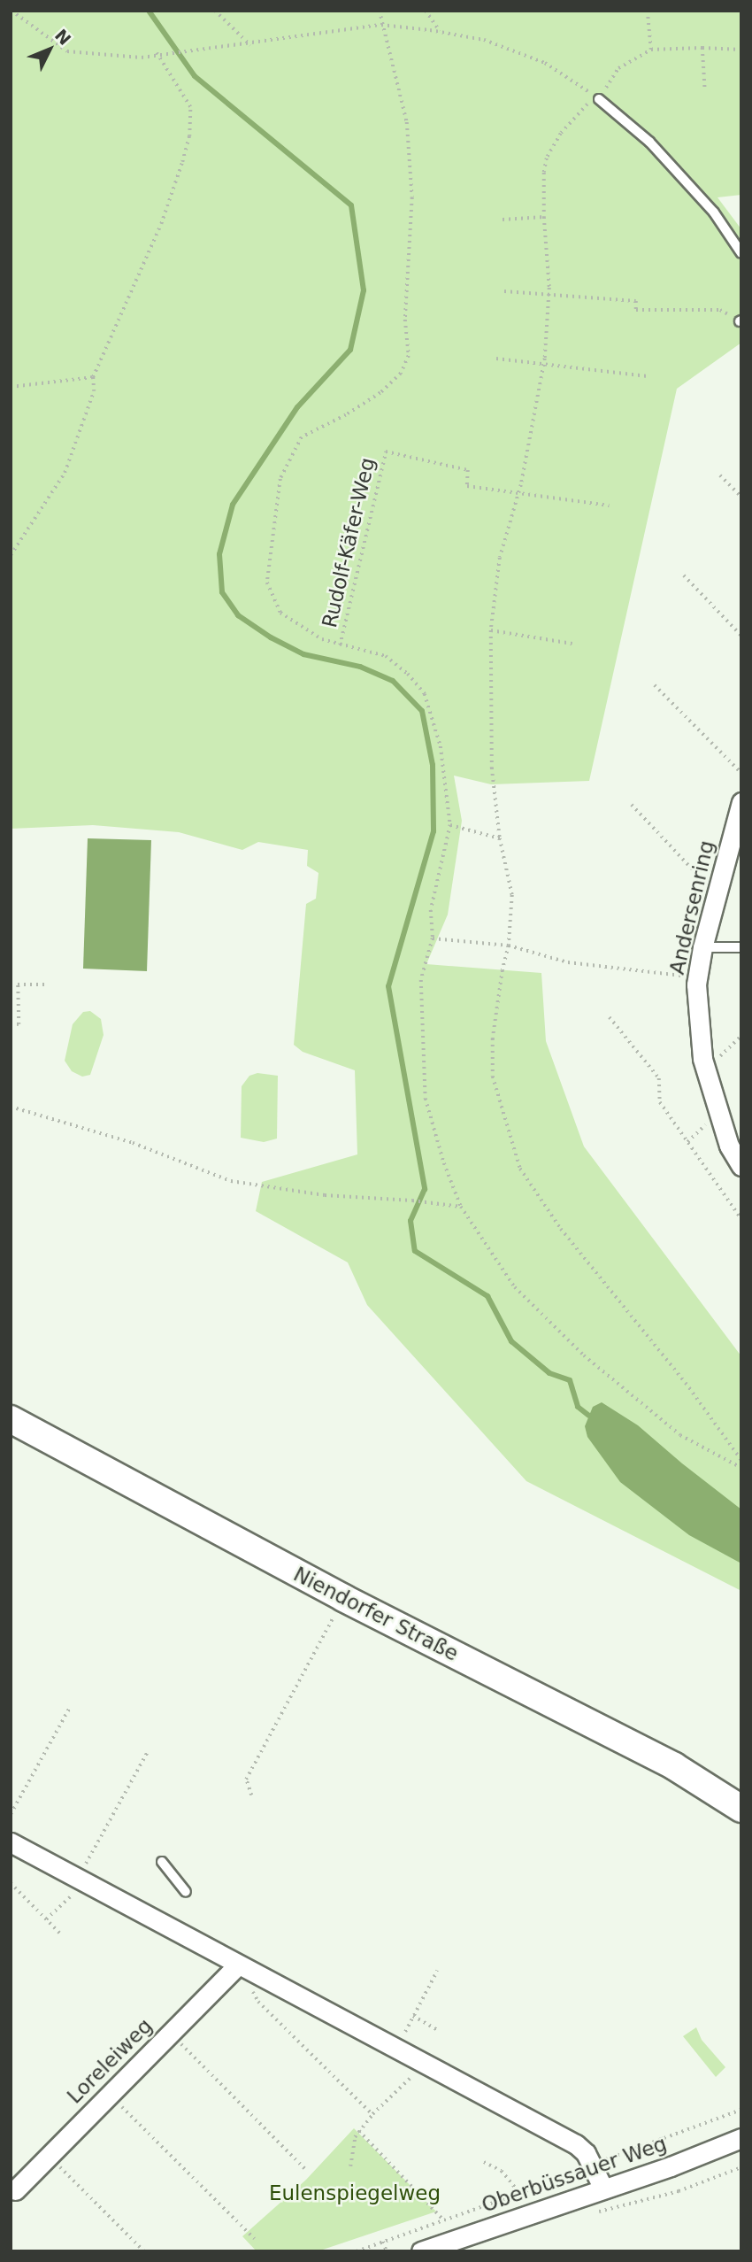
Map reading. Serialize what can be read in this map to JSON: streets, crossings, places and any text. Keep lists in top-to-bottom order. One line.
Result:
{"streets":{"main road":["Niendorfer Straße"],"street":["Andersenring","Loreleiweg","Oberbüssauer Weg"],"path":["Rudolf-Käfer-Weg"]},"parks":["Eulenspiegelweg"],"north":"top right"}
